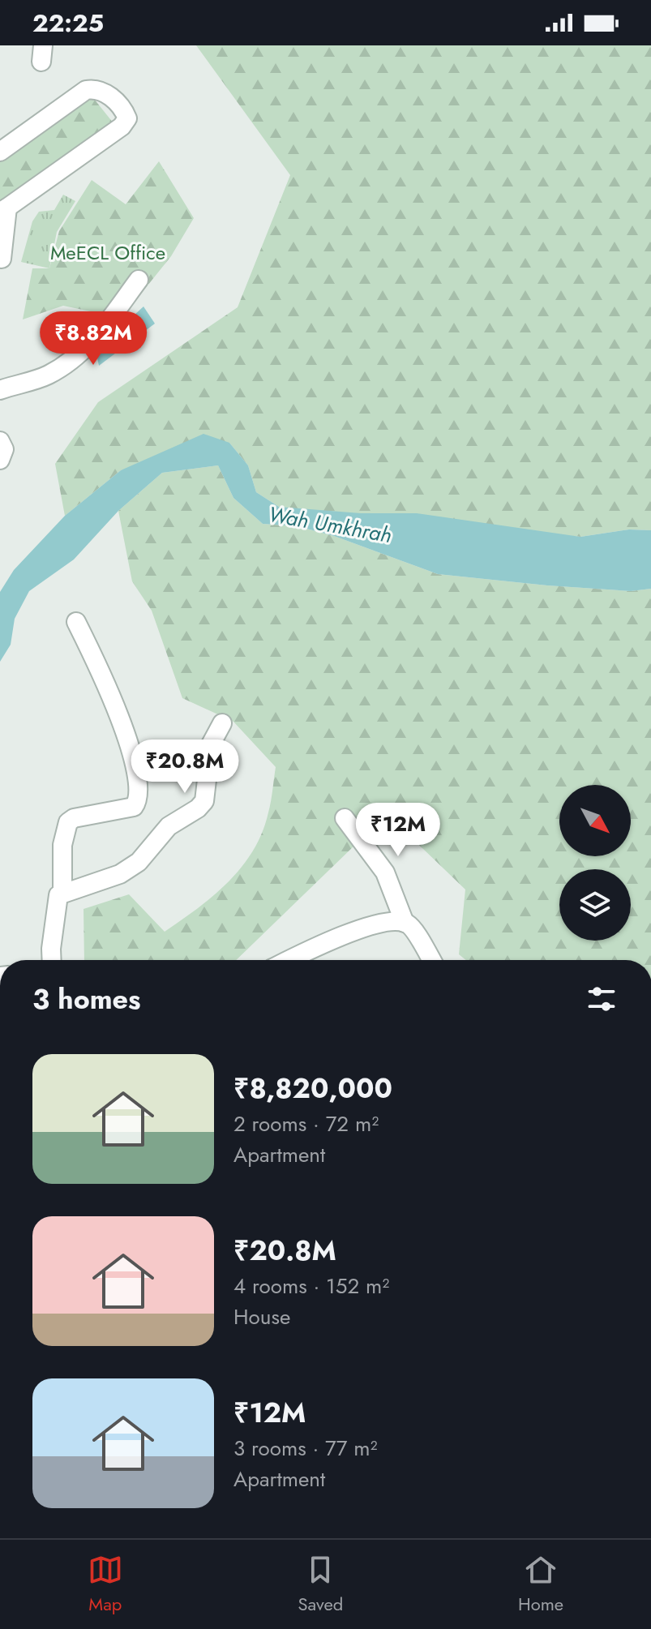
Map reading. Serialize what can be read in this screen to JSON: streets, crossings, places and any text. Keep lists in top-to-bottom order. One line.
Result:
{"water":["Wah Umkhrah"],"parks":["MeECL Office"],"north":"bottom right","page":{"status":"22:25","price":["₹8.82M","₹20.8M","₹12M"],"heading":"3 homes","list":[{"name":"₹8,820,000","note":"2 rooms · 72 m² · Apartment"},{"name":"₹20.8M","note":"4 rooms · 152 m² · House"},{"name":"₹12M","note":"3 rooms · 77 m² · Apartment"}],"tabs":["Map","Saved","Home"]}}
